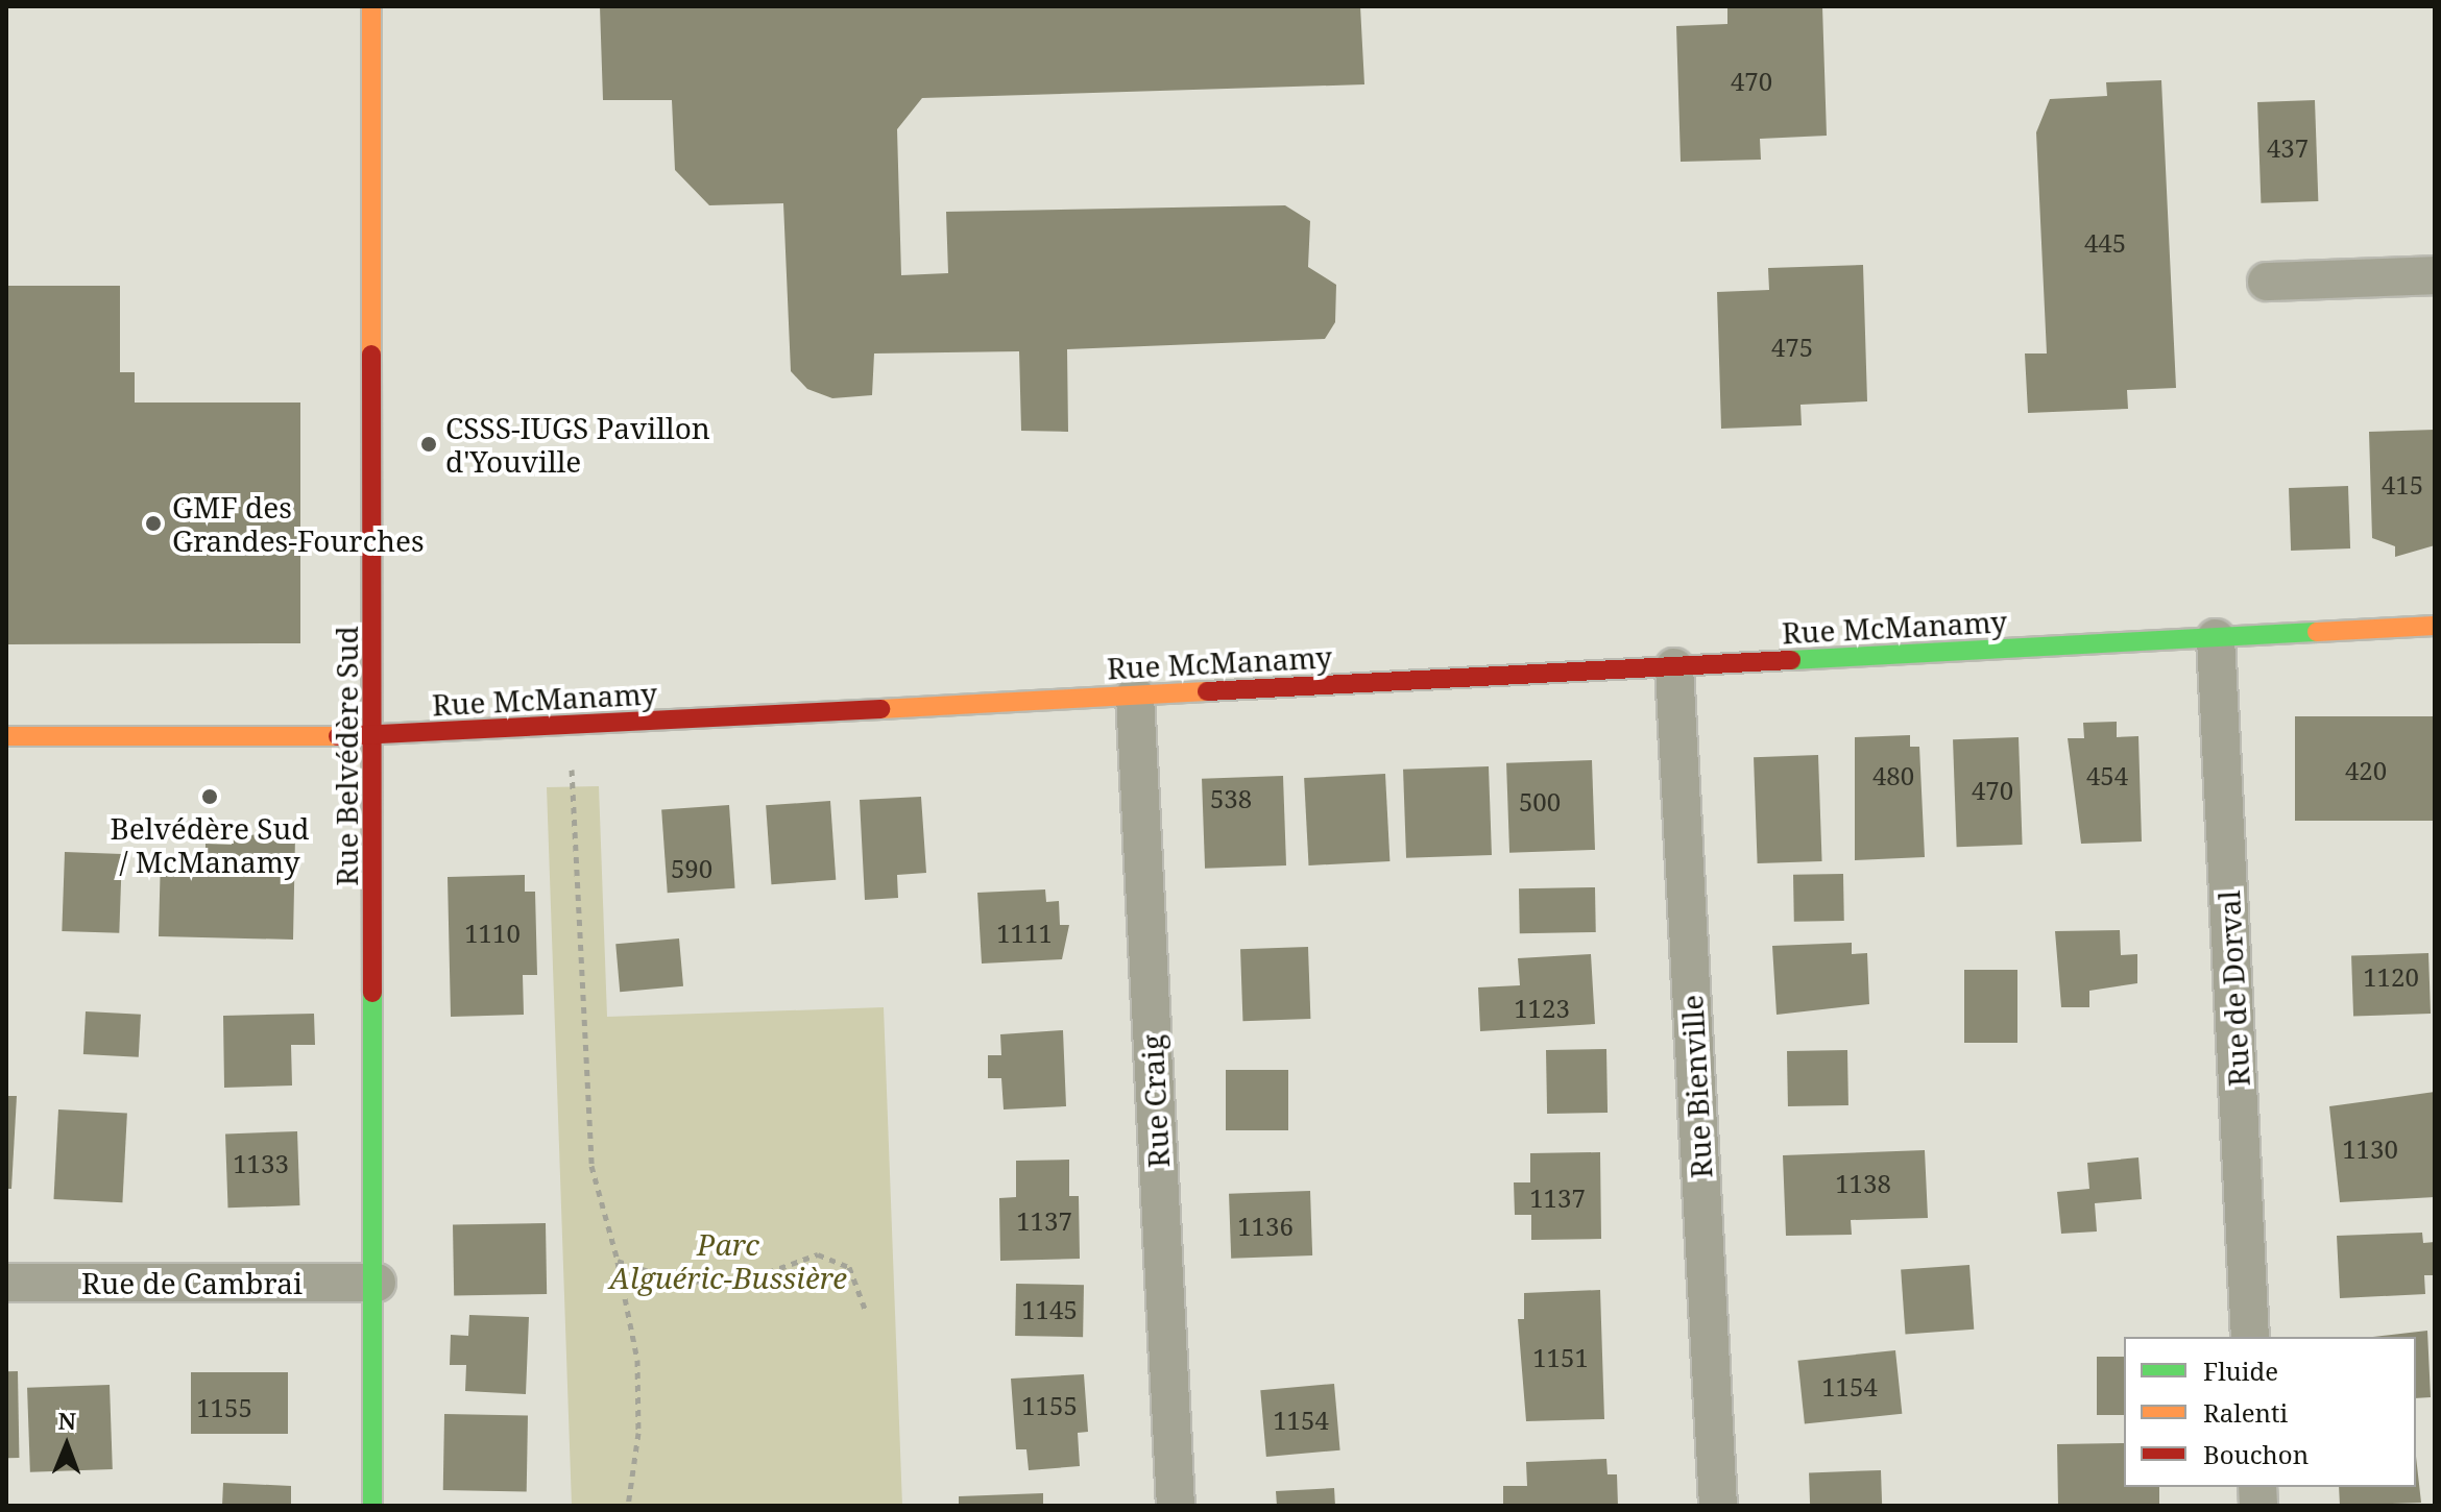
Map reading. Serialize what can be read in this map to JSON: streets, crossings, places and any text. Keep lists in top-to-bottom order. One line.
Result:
{"streets":{"street":["Rue McManamy","Rue Belvédère Sud","Rue de Dorval","Rue Bienville","Rue Craig","Rue de Cambrai"]},"crossings":[["Rue McManamy","Rue Belvédère Sud"],["Rue McManamy","Rue de Dorval"],["Rue McManamy","Rue Bienville"],["Rue McManamy","Rue Craig"],["Rue Belvédère Sud","Rue de Cambrai"]],"parks":["Parc Alguéric-Bussière"],"places":["CSSS-IUGS Pavillon d'Youville","GMF des Grandes-Fourches","Belvédère Sud / McManamy"],"house_numbers":["470","437","445","475","415","420","480","454","470","538","500","590","1110","1111","1120","1123","1130","1133","1138","1137","1137","1136","1145","1151","1154","1155","1155","1154"],"legend":["Fluide","Ralenti","Bouchon"],"north":"top"}
